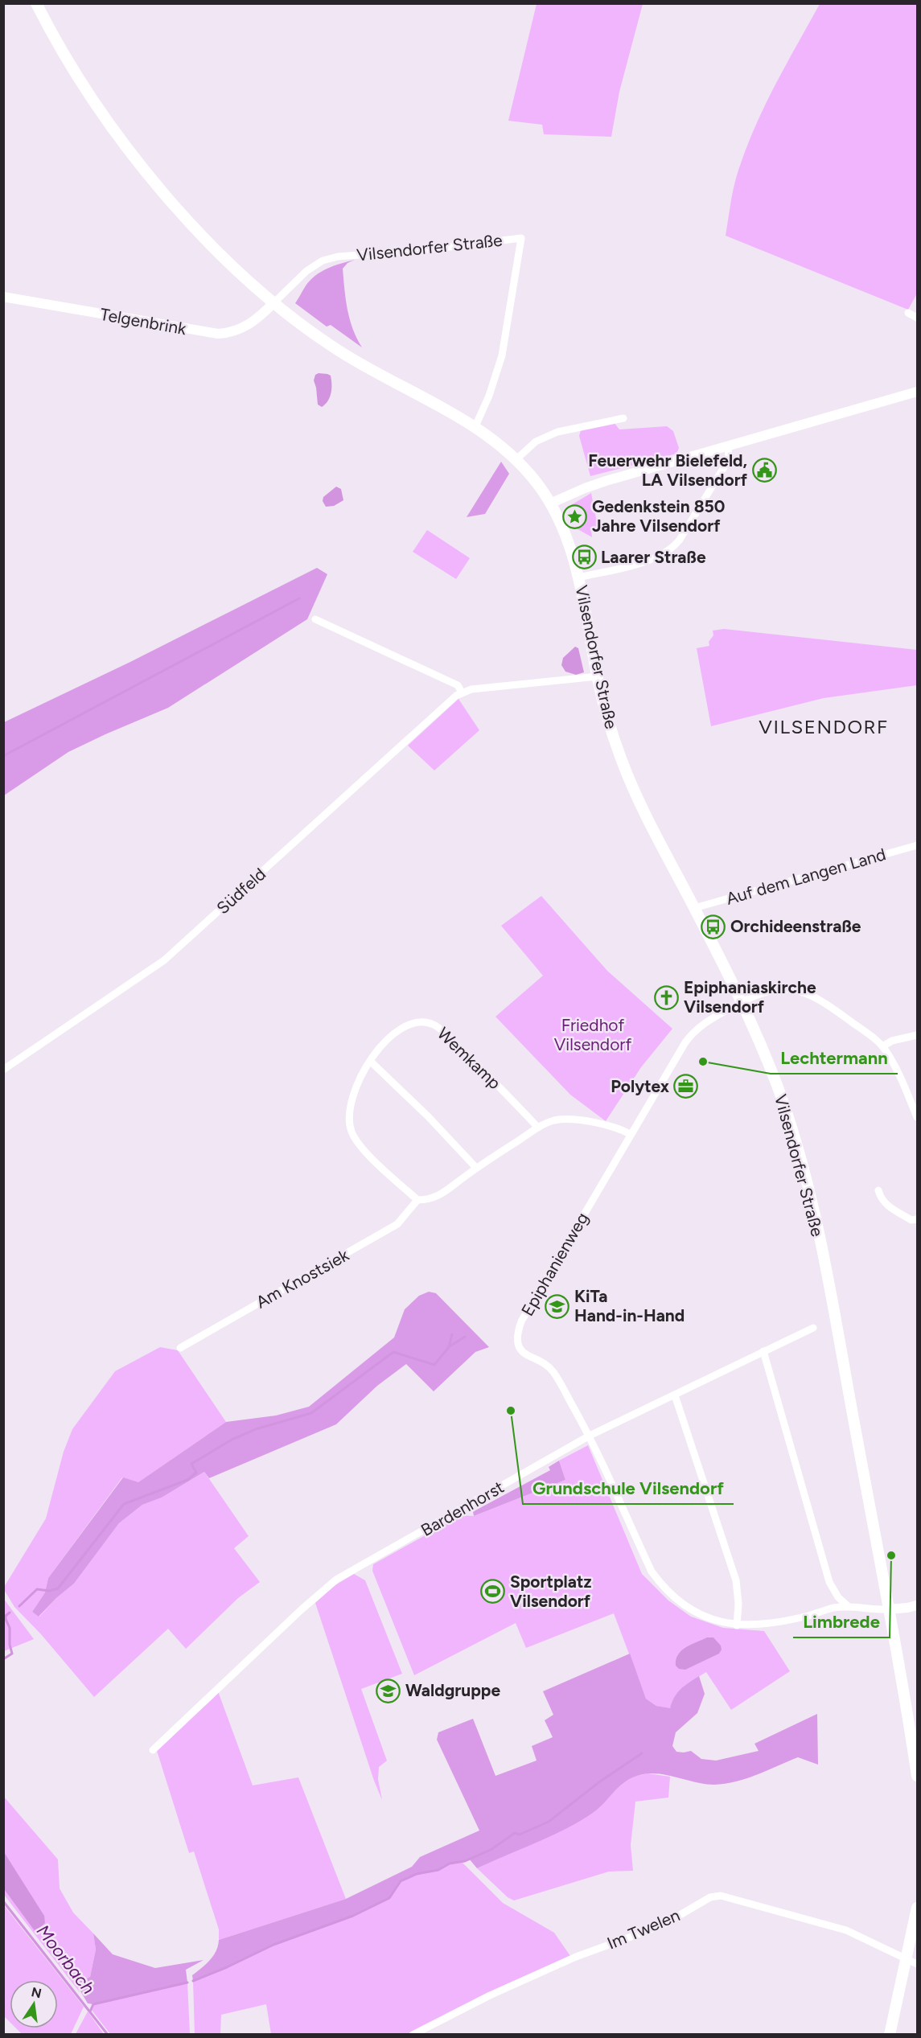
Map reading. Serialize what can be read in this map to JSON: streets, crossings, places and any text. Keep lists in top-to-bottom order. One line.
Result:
{"streets":{"main road":["Vilsendorfer Straße"],"street":["Telgenbrink","Auf dem Langen Land","Südfeld","Wemkamp","Epiphanienweg","Am Knostsiek","Bardenhorst","Im Twelen"]},"crossings":[["Vilsendorfer Straße","Telgenbrink"],["Vilsendorfer Straße","Auf dem Langen Land"],["Vilsendorfer Straße","Epiphanienweg"],["Wemkamp","Am Knostsiek"],["Epiphanienweg","Bardenhorst"]],"districts":["VILSENDORF"],"water":["Moorbach"],"parks":["Friedhof Vilsendorf"],"places":{"public building":["Feuerwehr Bielefeld, LA Vilsendorf"],"place":["Gedenkstein 850 Jahre Vilsendorf"],"bus stop":["Laarer Straße","Orchideenstraße"],"church":["Epiphaniaskirche Vilsendorf"],"other":["Lechtermann","Grundschule Vilsendorf","Limbrede"],"office":["Polytex"],"school or university":["KiTa Hand-in-Hand","Waldgruppe"],"sports":["Sportplatz Vilsendorf"]},"north":"top"}
